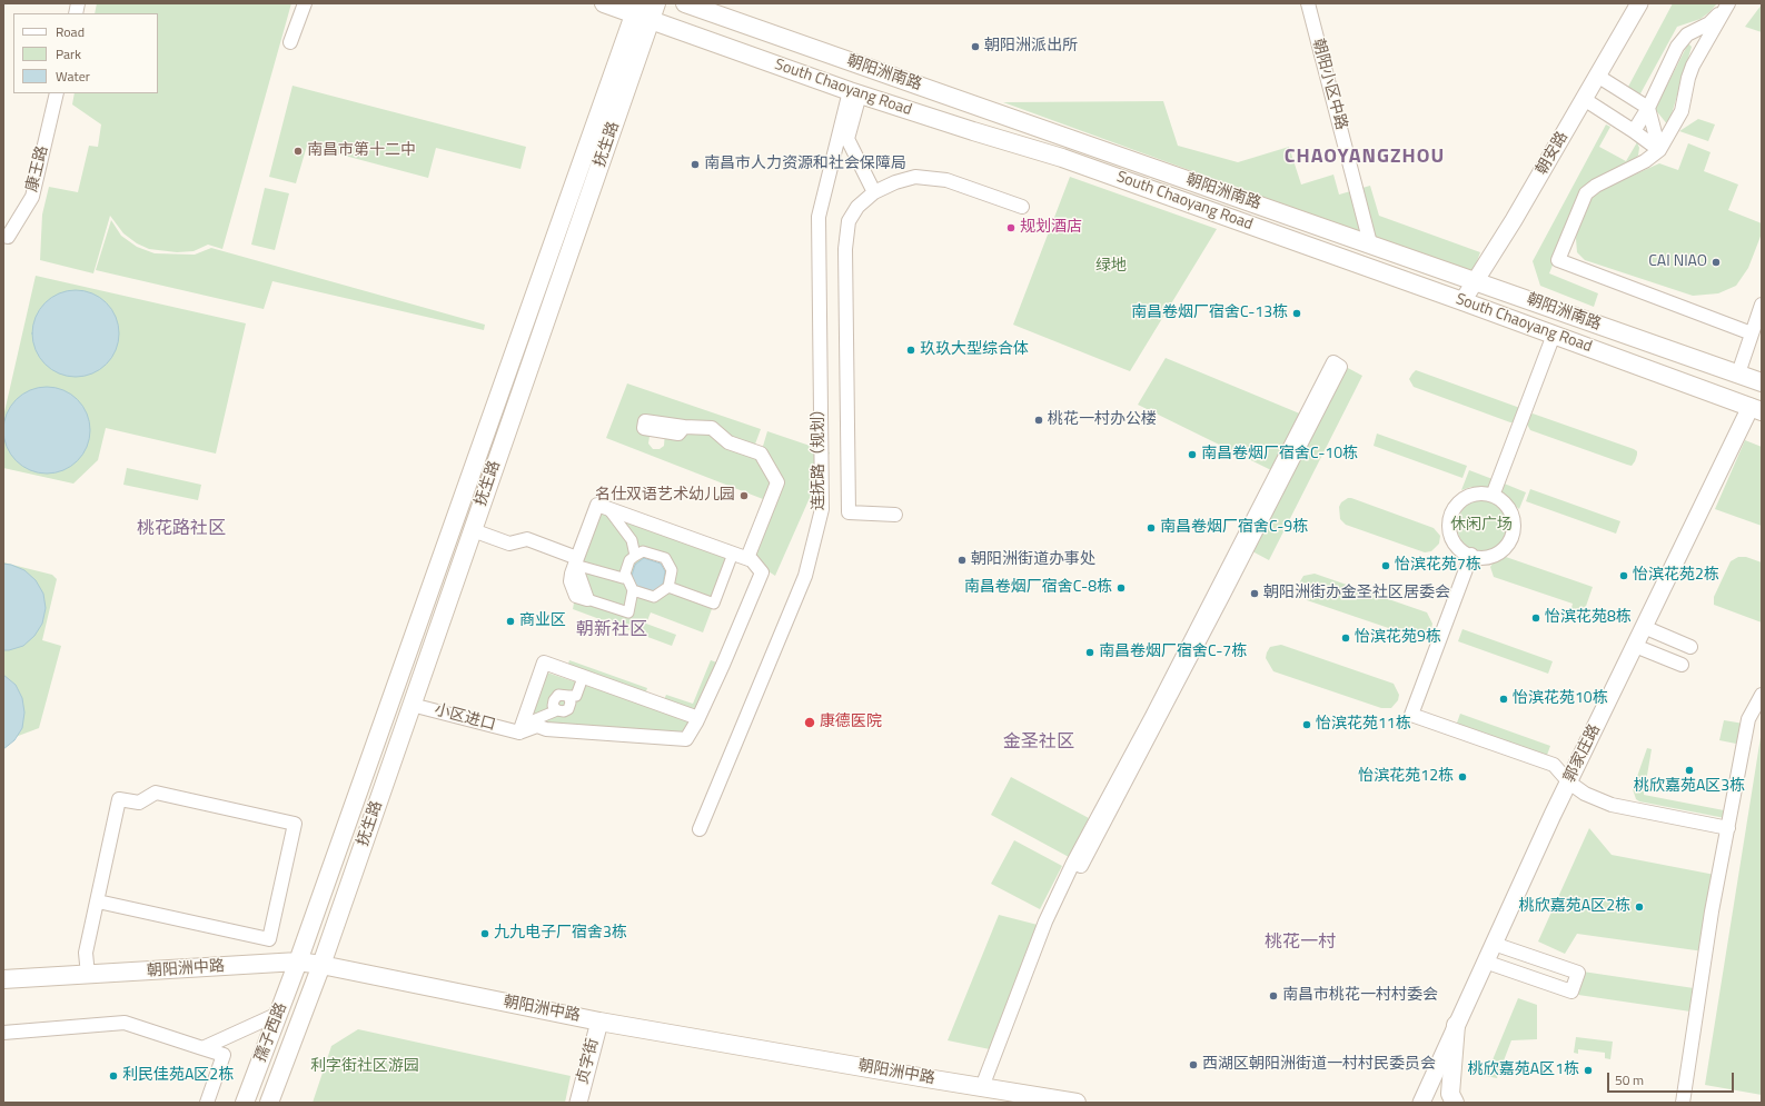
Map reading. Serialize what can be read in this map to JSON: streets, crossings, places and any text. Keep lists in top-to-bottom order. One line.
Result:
{"streets":{"main road":["朝阳洲南路","South Chaoyang Road","抚生路","朝阳洲中路","孺子西路"],"street":["朝阳小区中路","朝安路","康王路","连抚路（规划）","小区进口","郭家庄路","贞字街"]},"crossings":[["朝阳洲南路","朝阳小区中路"],["朝阳洲南路","朝安路"],["South Chaoyang Road","抚生路"],["South Chaoyang Road","朝安路"],["South Chaoyang Road","连抚路（规划）"],["South Chaoyang Road","郭家庄路"],["抚生路","小区进口"],["抚生路","朝阳洲中路"],["抚生路","孺子西路"],["朝阳洲中路","孺子西路"],["朝阳洲中路","贞字街"]],"districts":["CHAOYANGZHOU","桃花路社区","朝新社区","金圣社区","桃花一村"],"parks":["绿地","休闲广场","利字街社区游园"],"places":["朝阳洲派出所","南昌市第十二中","南昌市人力资源和社会保障局","规划酒店","CAI NIAO","南昌卷烟厂宿舍C-13栋","玖玖大型综合体","桃花一村办公楼","南昌卷烟厂宿舍C-10栋","名仕双语艺术幼儿园","南昌卷烟厂宿舍C-9栋","朝阳洲街道办事处","怡滨花苑7栋","怡滨花苑2栋","南昌卷烟厂宿舍C-8栋","朝阳洲街办金圣社区居委会","怡滨花苑8栋","商业区","怡滨花苑9栋","南昌卷烟厂宿舍C-7栋","怡滨花苑10栋","康德医院","怡滨花苑11栋","桃欣嘉苑A区3栋","怡滨花苑12栋","桃欣嘉苑A区2栋","九九电子厂宿舍3栋","南昌市桃花一村村委会","西湖区朝阳洲街道一村村民委员会","桃欣嘉苑A区1栋","利民佳苑A区2栋"],"legend":["Road","Park","Water"],"scale_bar":"50 m"}
